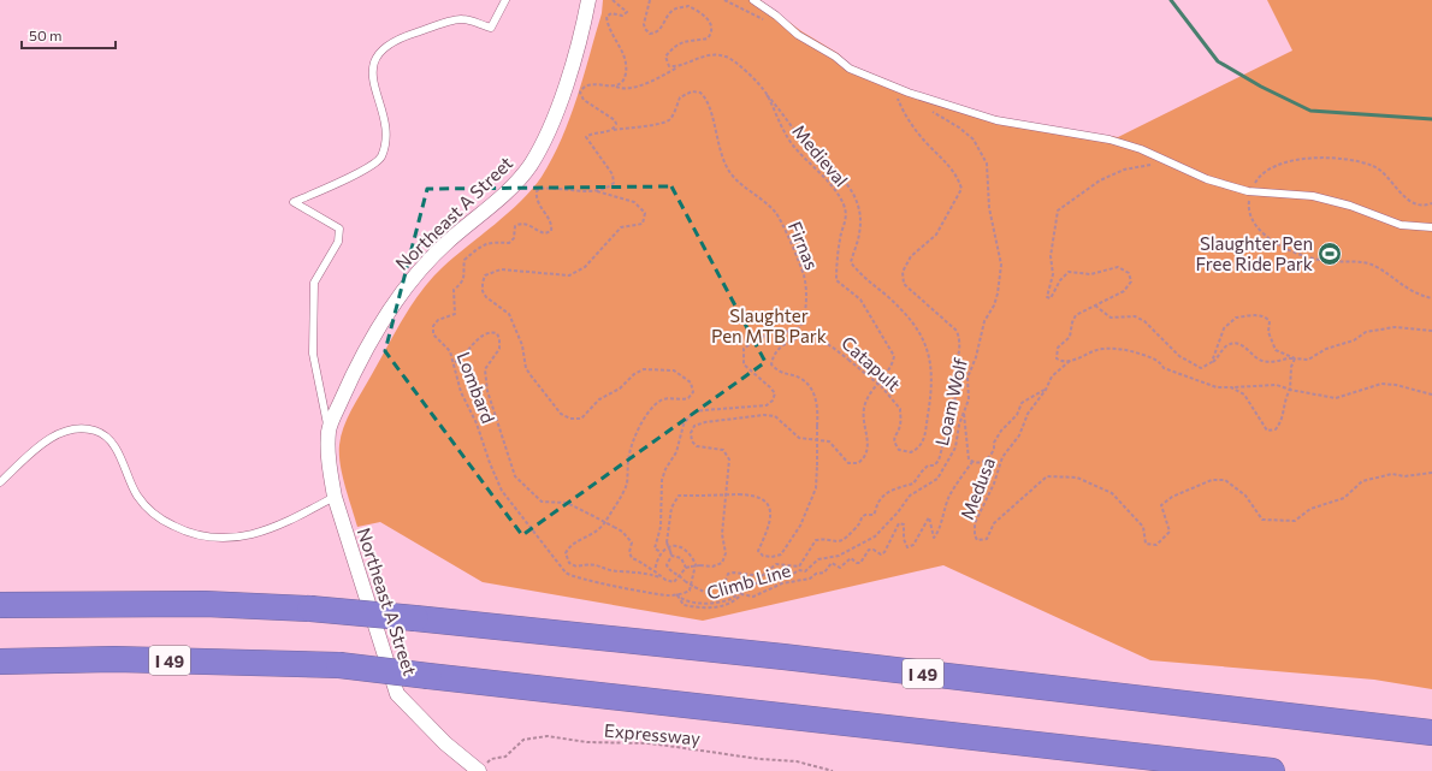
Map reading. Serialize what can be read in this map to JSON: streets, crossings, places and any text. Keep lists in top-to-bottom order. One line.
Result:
{"streets":{"highway":["I 49"],"street":["Northeast A Street"],"path":["Medieval","Firnas","Catapult","Lombard","Loam Wolf","Medusa","Climb Line","Expressway"]},"crossings":[["Medieval","Catapult"],["Northeast A Street","Expressway"],["Firnas","Lombard"],["Lombard","Loam Wolf"],["Lombard","Climb Line"],["Loam Wolf","Climb Line"]],"parks":["Slaughter Pen MTB Park"],"places":{"sports":["Slaughter Pen Free Ride Park"]},"scale_bar":"50 m"}
